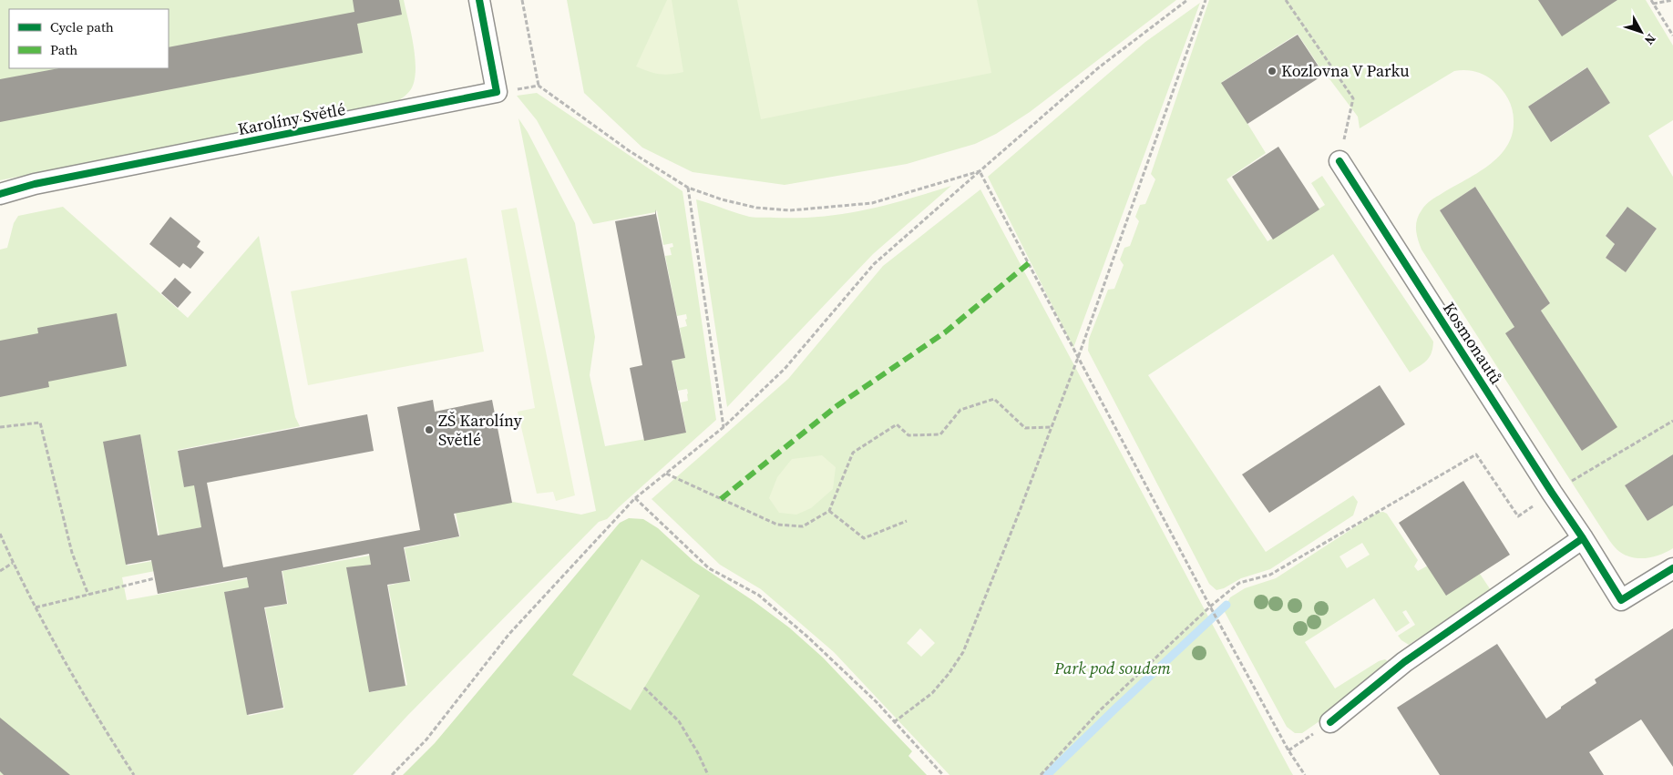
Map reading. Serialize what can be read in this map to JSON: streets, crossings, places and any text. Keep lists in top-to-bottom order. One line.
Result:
{"streets":{"street":["Karolíny Světlé","Kosmonautů"]},"parks":["Park pod soudem"],"places":["Kozlovna V Parku","ZŠ Karolíny Světlé"],"legend":["Cycle path","Path"],"north":"bottom right"}
